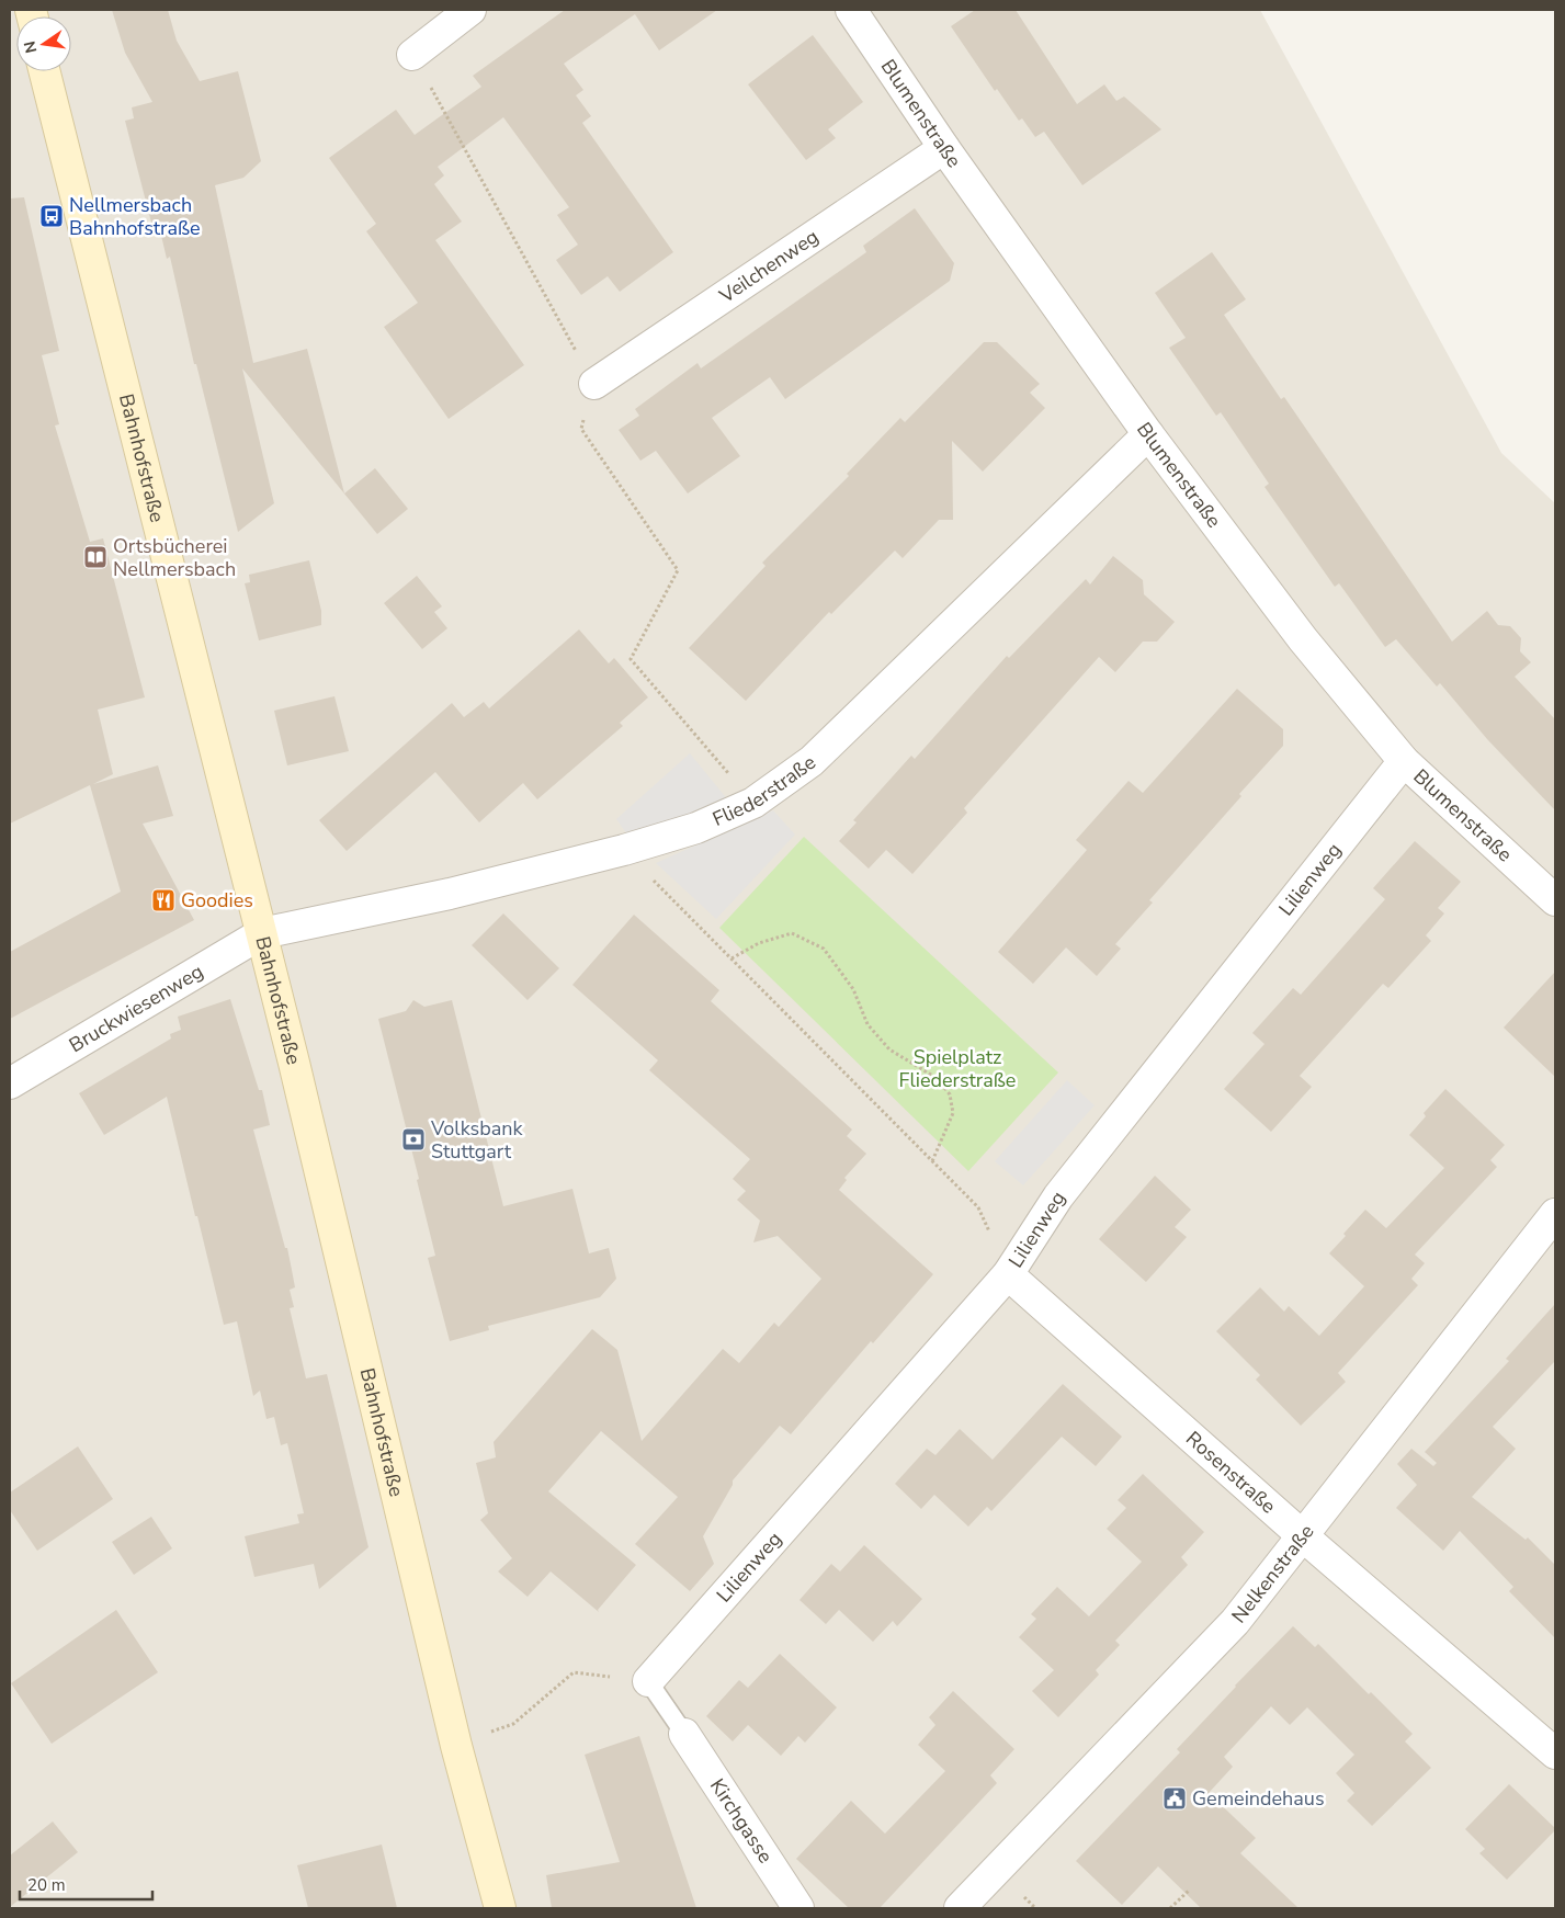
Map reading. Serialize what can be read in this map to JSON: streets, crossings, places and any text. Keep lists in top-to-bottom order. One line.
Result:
{"streets":{"street":["Blumenstraße","Veilchenweg","Bahnhofstraße","Fliederstraße","Lilienweg","Bruckwiesenweg","Rosenstraße","Nelkenstraße","Kirchgasse"]},"crossings":[["Blumenstraße","Veilchenweg"],["Blumenstraße","Fliederstraße"],["Blumenstraße","Lilienweg"],["Bahnhofstraße","Fliederstraße"],["Bahnhofstraße","Bruckwiesenweg"],["Fliederstraße","Bruckwiesenweg"],["Lilienweg","Rosenstraße"],["Rosenstraße","Nelkenstraße"]],"parks":["Spielplatz Fliederstraße"],"places":{"bus stop":["Nellmersbach Bahnhofstraße"],"library":["Ortsbücherei Nellmersbach"],"restaurant":["Goodies"],"bank":["Volksbank Stuttgart"],"public building":["Gemeindehaus"]},"scale_bar":"20 m","north":"left"}
